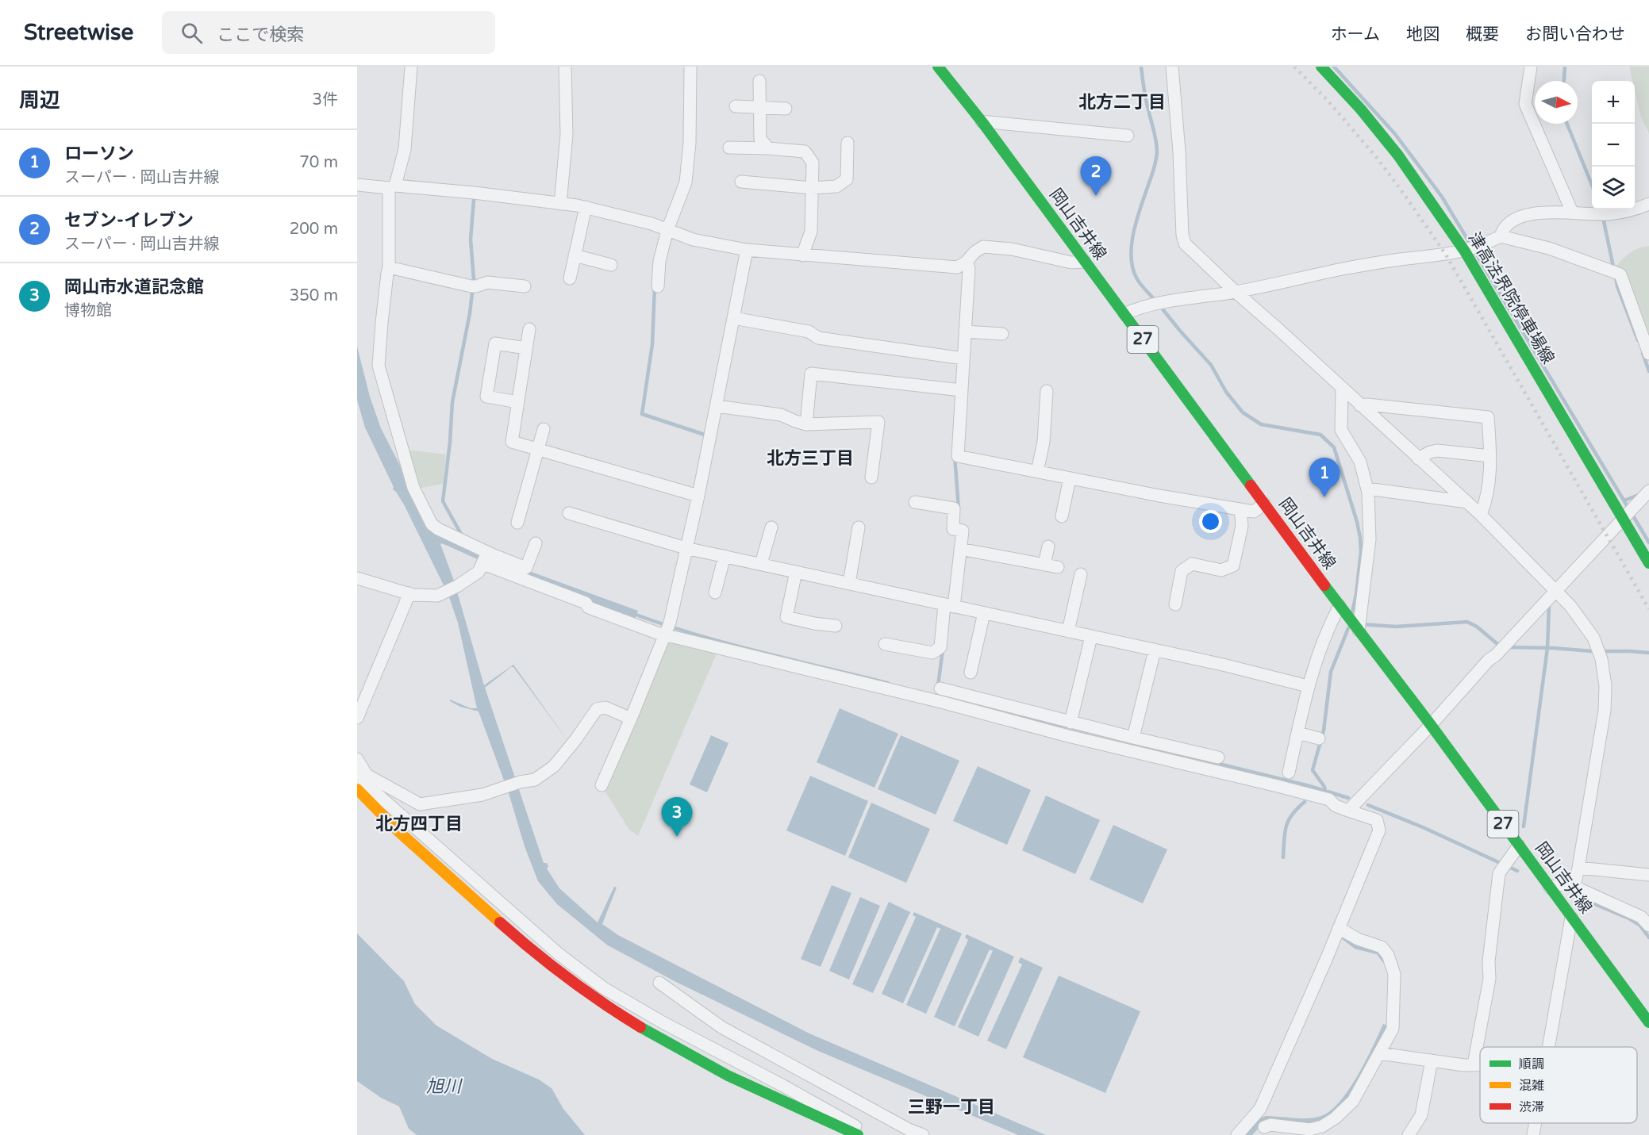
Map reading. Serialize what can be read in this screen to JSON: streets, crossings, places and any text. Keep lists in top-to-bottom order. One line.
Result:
{"streets":{"main road":["岡山吉井線","津高法界院停車場線","27"]},"districts":["北方二丁目","北方三丁目","北方四丁目","三野一丁目"],"water":["旭川"],"legend":["順調","混雑","渋滞"],"north":"right","page":{"header":"Streetwise","search":"ここで検索","nav":["ホーム","地図","概要","お問い合わせ"],"heading":["周辺","3件"],"map_buttons":["+","−"],"list":[{"mark":"1","name":"ローソン","note":"スーパー · 岡山吉井線","value":"70 m"},{"mark":"2","name":"セブン-イレブン","note":"スーパー · 岡山吉井線","value":"200 m"},{"mark":"3","name":"岡山市水道記念館","note":"博物館","value":"350 m"}],"pins":["2","1","3"]}}
